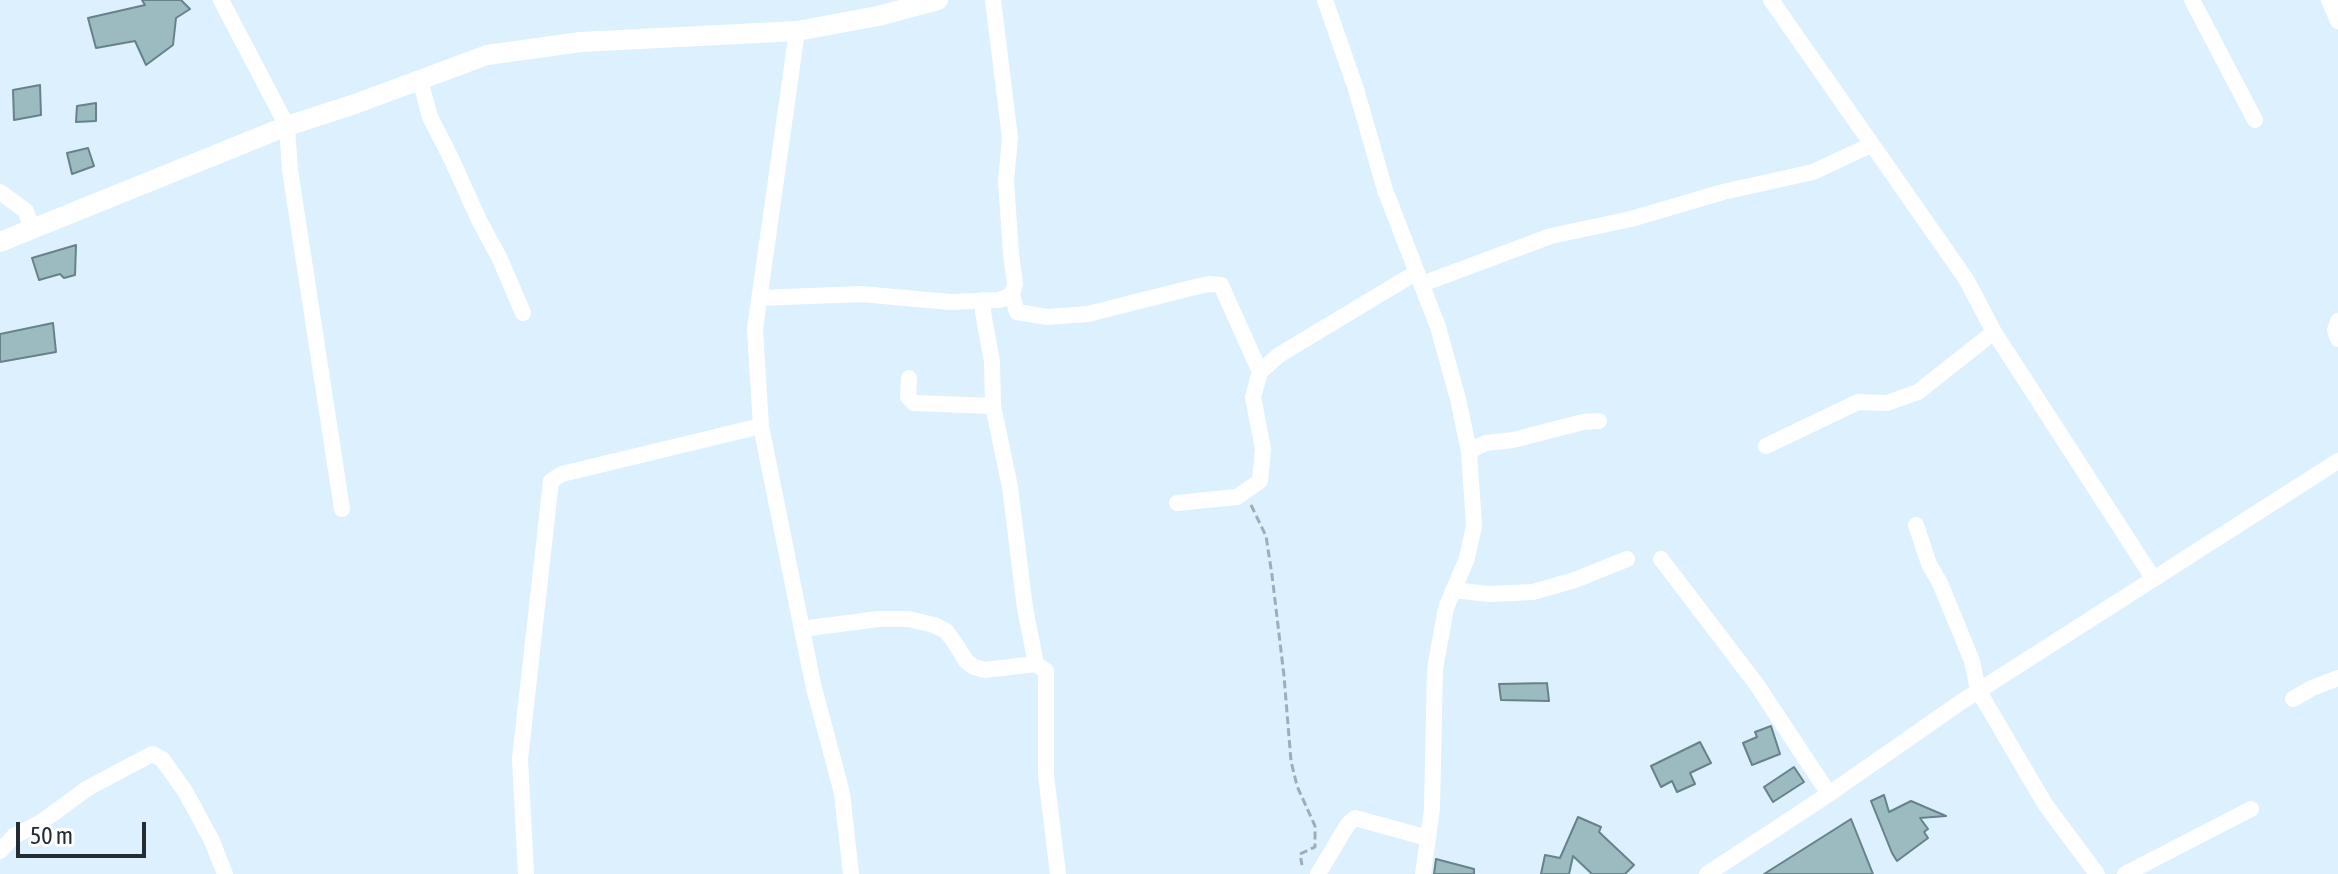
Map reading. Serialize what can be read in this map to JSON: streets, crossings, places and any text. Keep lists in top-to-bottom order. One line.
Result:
{"scale_bar":"50 m"}
